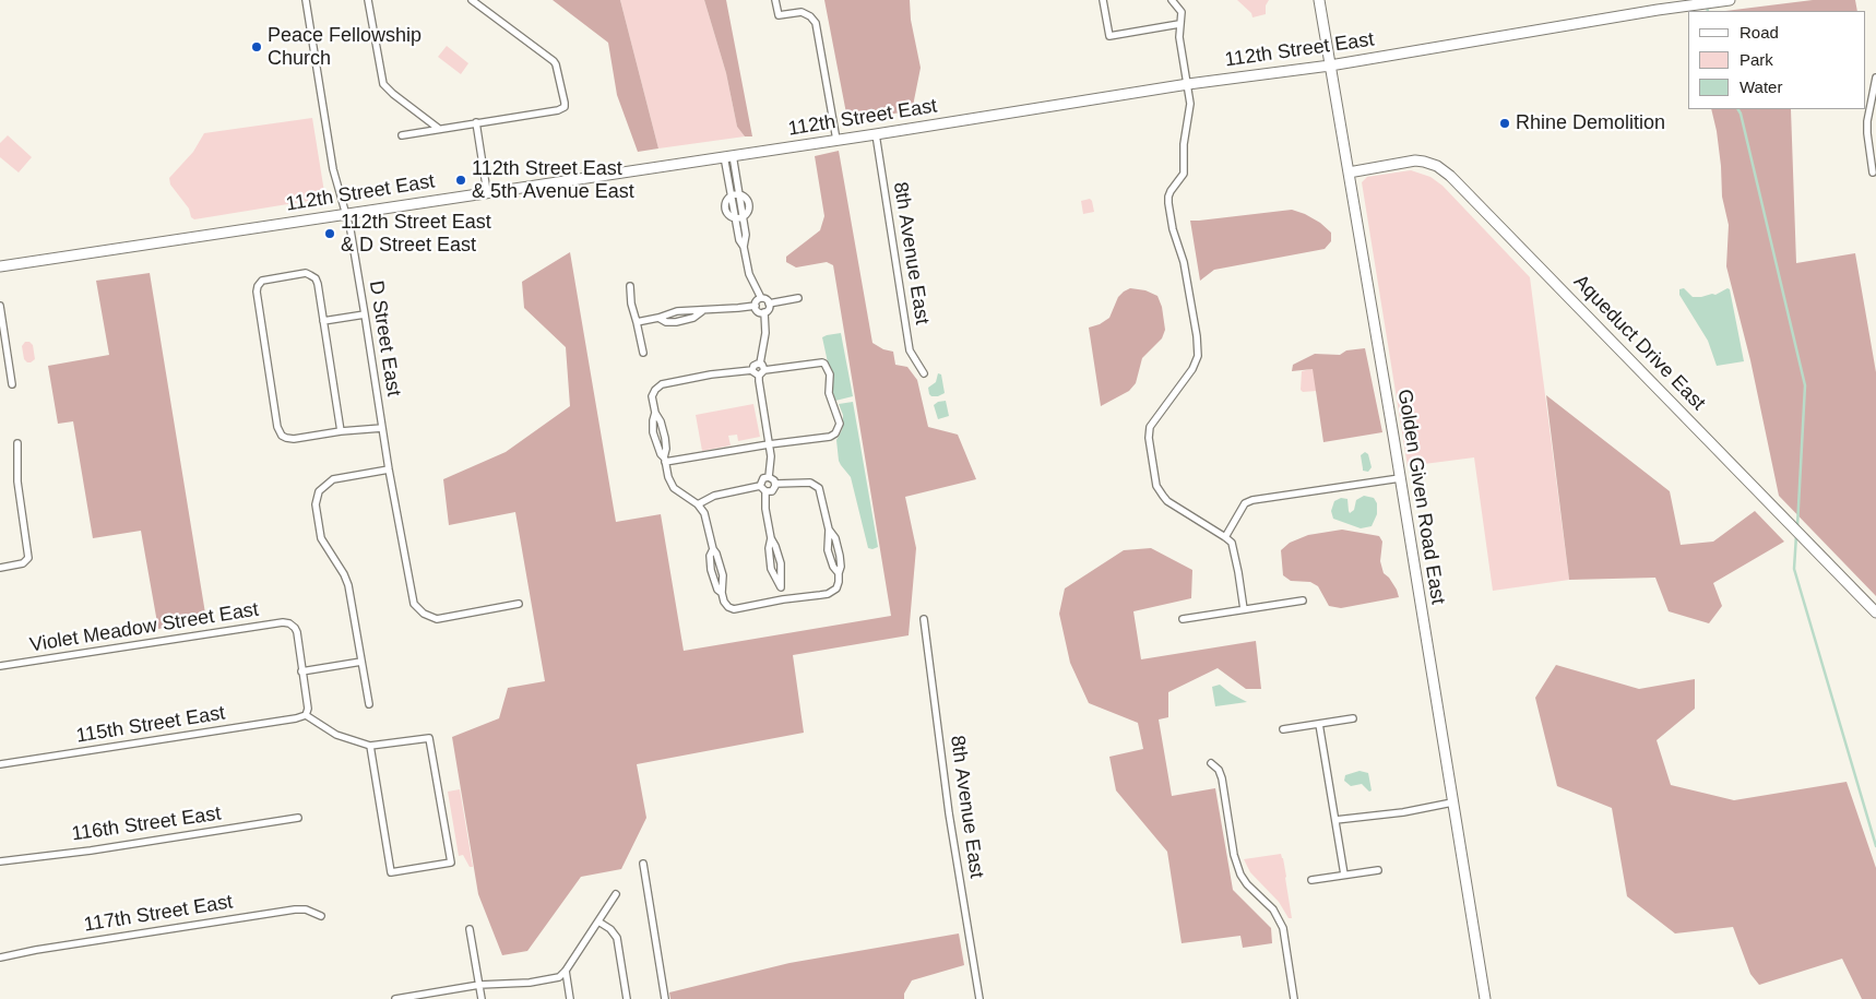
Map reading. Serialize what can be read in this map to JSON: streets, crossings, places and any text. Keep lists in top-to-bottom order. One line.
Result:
{"streets":{"main road":["112th Street East","Aqueduct Drive East","Golden Given Road East"],"street":["8th Avenue East","D Street East","Violet Meadow Street East","115th Street East","116th Street East","117th Street East"]},"crossings":[["112th Street East","8th Avenue East"],["112th Street East","D Street East"],["112th Street East","Golden Given Road East"],["Aqueduct Drive East","Golden Given Road East"]],"places":["Peace Fellowship Church","Rhine Demolition","112th Street East & 5th Avenue East","112th Street East & D Street East"],"legend":["Road","Park","Water"]}
